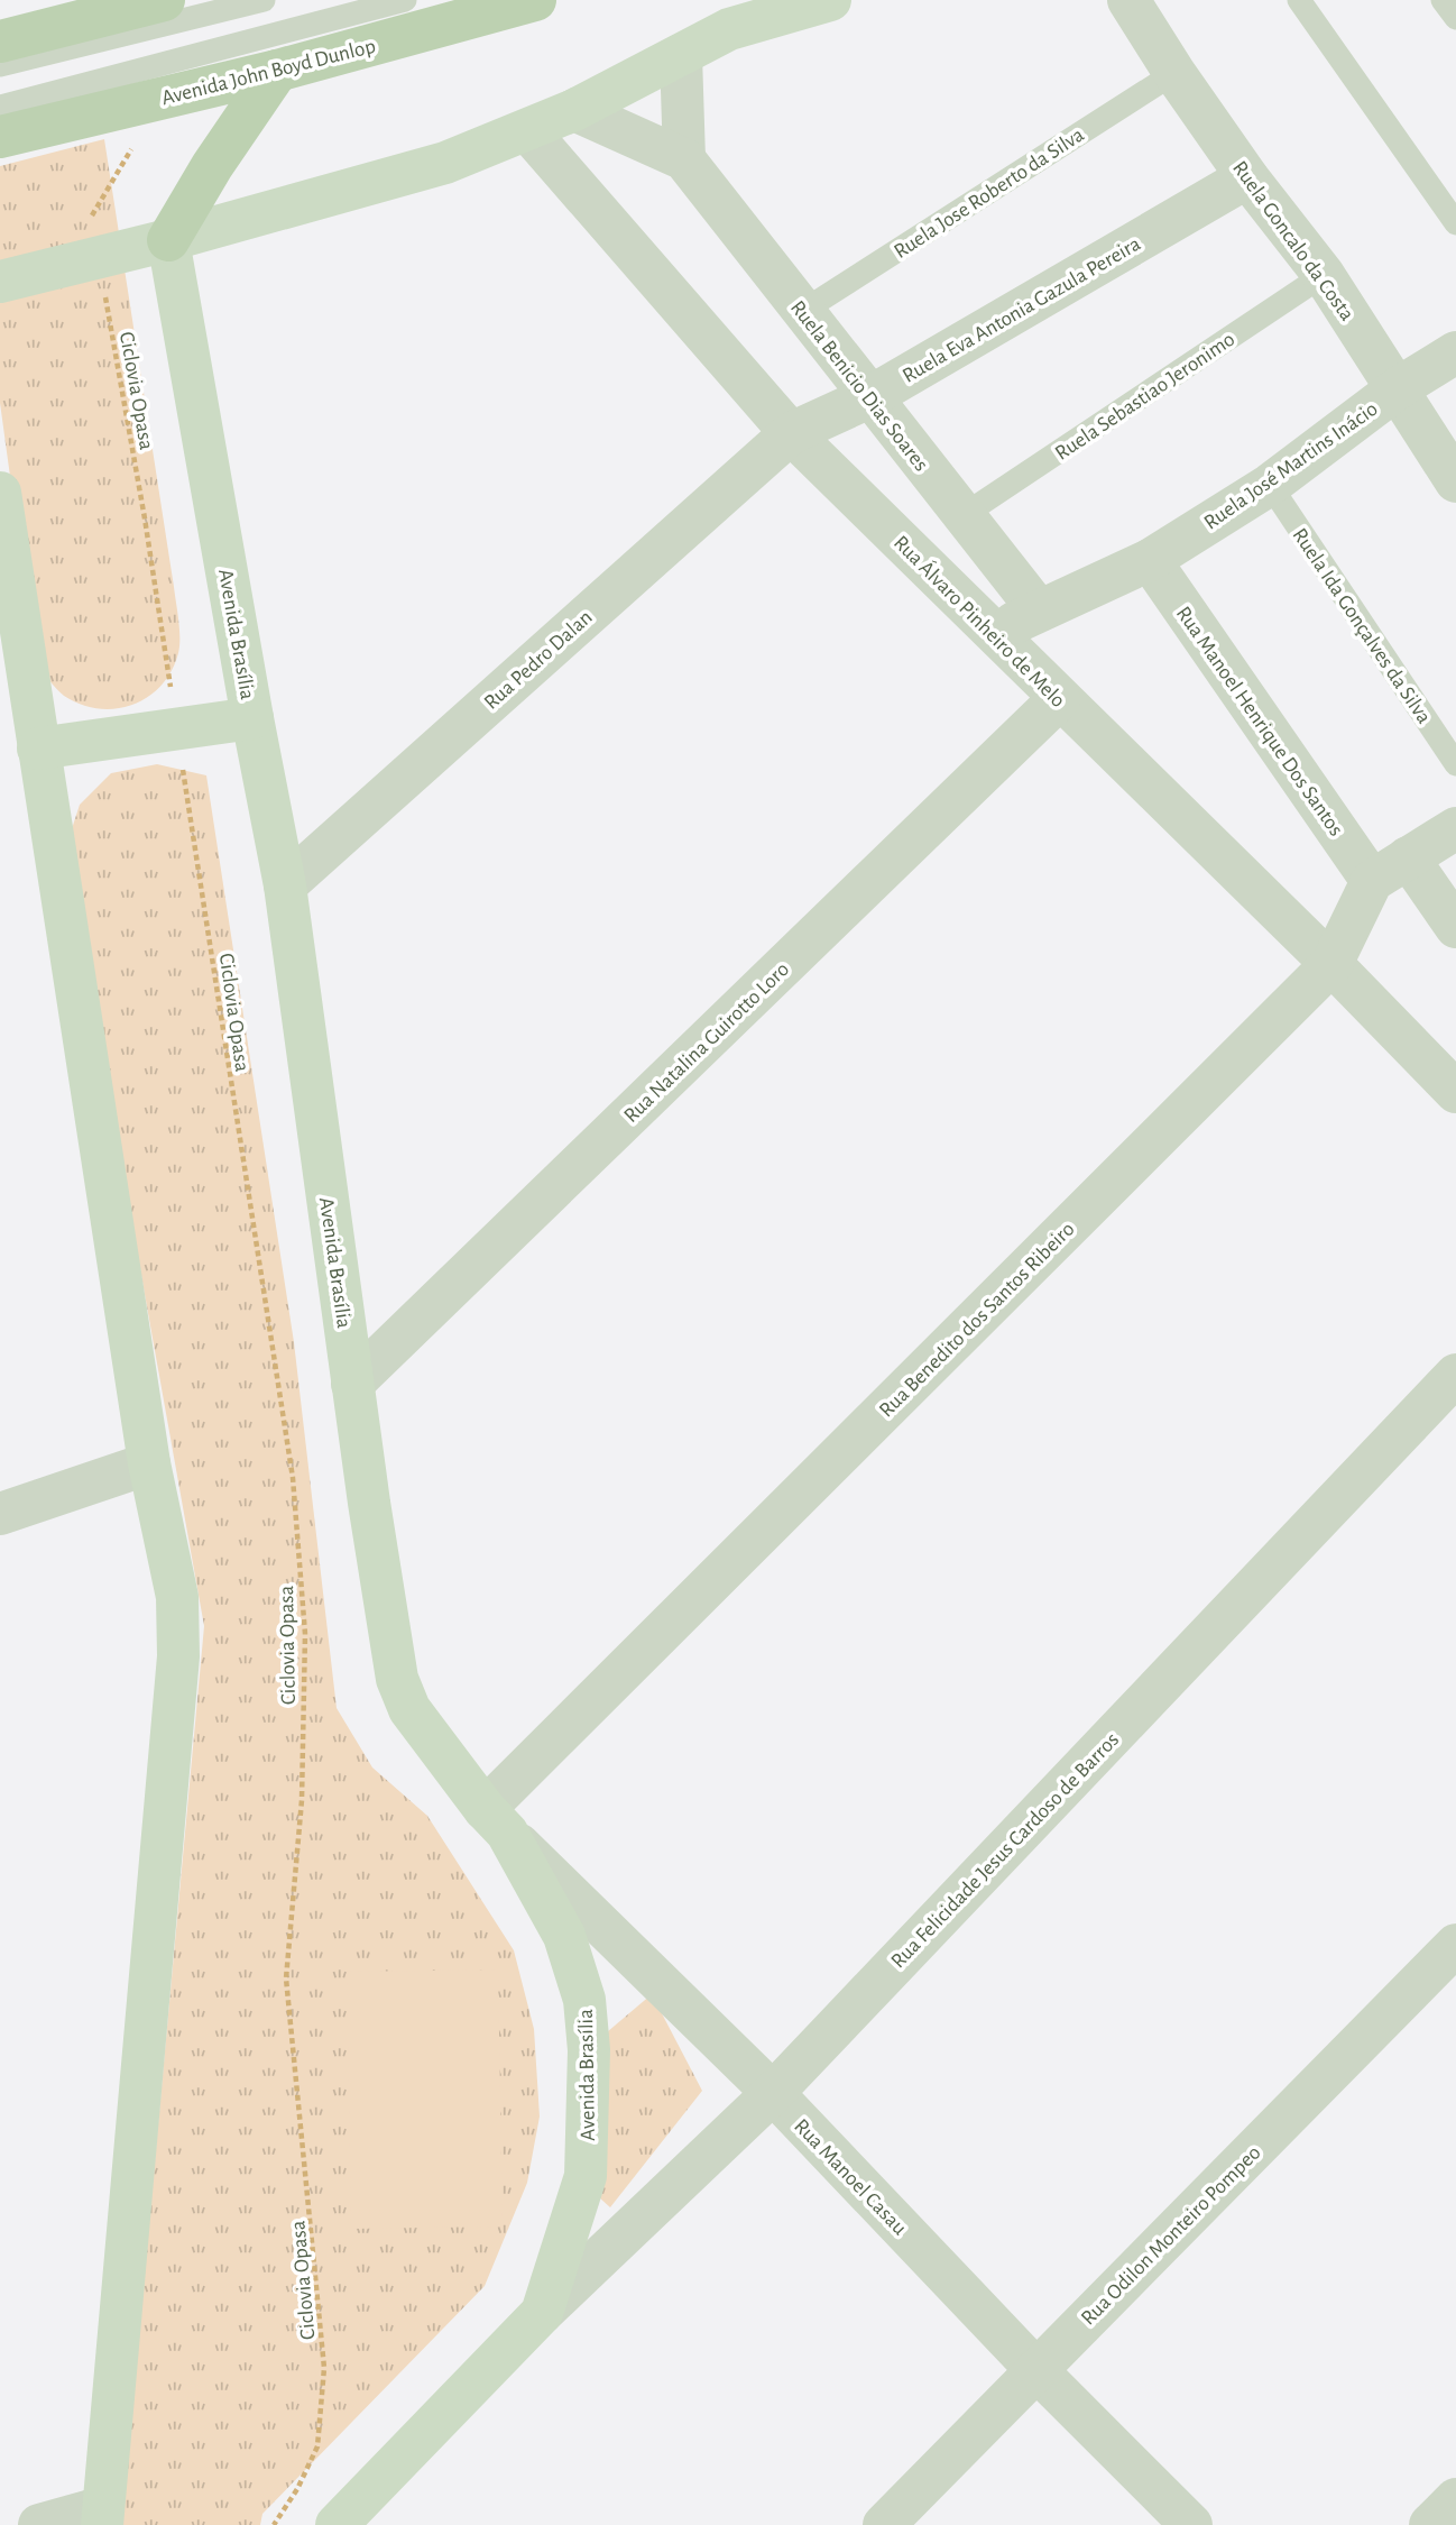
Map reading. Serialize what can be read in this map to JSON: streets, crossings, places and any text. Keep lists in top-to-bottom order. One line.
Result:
{"streets":{"main road":["Avenida John Boyd Dunlop","Avenida Brasília"],"street":["Ruela Goncalo da Costa","Ruela Eva Antonia Gazula Pereira","Ruela Benicio Dias Soares","Ruela José Martins Inácio","Rua Álvaro Pinheiro de Melo","Rua Pedro Dalan","Rua Manoel Henrique Dos Santos","Rua Natalina Guirotto Loro","Rua Benedito dos Santos Ribeiro","Rua Felicidade Jesus Cardoso de Barros","Rua Manoel Casau","Rua Odilon Monteiro Pompeo"],"lane":["Ruela Jose Roberto da Silva","Ruela Sebastiao Jeronimo","Ruela Ida Gonçalves da Silva"],"path":["Ciclovia Opasa"]},"crossings":[["Ruela Jose Roberto da Silva","Ruela Goncalo da Costa"],["Ruela Jose Roberto da Silva","Ruela Benicio Dias Soares"],["Ruela Goncalo da Costa","Ruela Eva Antonia Gazula Pereira"],["Ruela Goncalo da Costa","Ruela Sebastiao Jeronimo"],["Ruela Goncalo da Costa","Ruela José Martins Inácio"],["Ruela Eva Antonia Gazula Pereira","Ruela Benicio Dias Soares"],["Ruela Eva Antonia Gazula Pereira","Rua Álvaro Pinheiro de Melo"],["Ruela Eva Antonia Gazula Pereira","Rua Pedro Dalan"],["Ruela Benicio Dias Soares","Ruela Sebastiao Jeronimo"],["Ruela Benicio Dias Soares","Ruela José Martins Inácio"],["Ruela José Martins Inácio","Rua Álvaro Pinheiro de Melo"],["Ruela José Martins Inácio","Ruela Ida Gonçalves da Silva"],["Ruela José Martins Inácio","Rua Manoel Henrique Dos Santos"],["Rua Álvaro Pinheiro de Melo","Rua Pedro Dalan"],["Rua Álvaro Pinheiro de Melo","Rua Natalina Guirotto Loro"],["Rua Álvaro Pinheiro de Melo","Rua Benedito dos Santos Ribeiro"],["Avenida Brasília","Rua Pedro Dalan"],["Avenida Brasília","Rua Natalina Guirotto Loro"],["Avenida Brasília","Rua Benedito dos Santos Ribeiro"],["Avenida Brasília","Rua Felicidade Jesus Cardoso de Barros"],["Avenida Brasília","Rua Manoel Casau"],["Rua Manoel Henrique Dos Santos","Rua Benedito dos Santos Ribeiro"],["Rua Benedito dos Santos Ribeiro","Rua Manoel Casau"],["Rua Felicidade Jesus Cardoso de Barros","Rua Manoel Casau"],["Rua Manoel Casau","Rua Odilon Monteiro Pompeo"]]}
